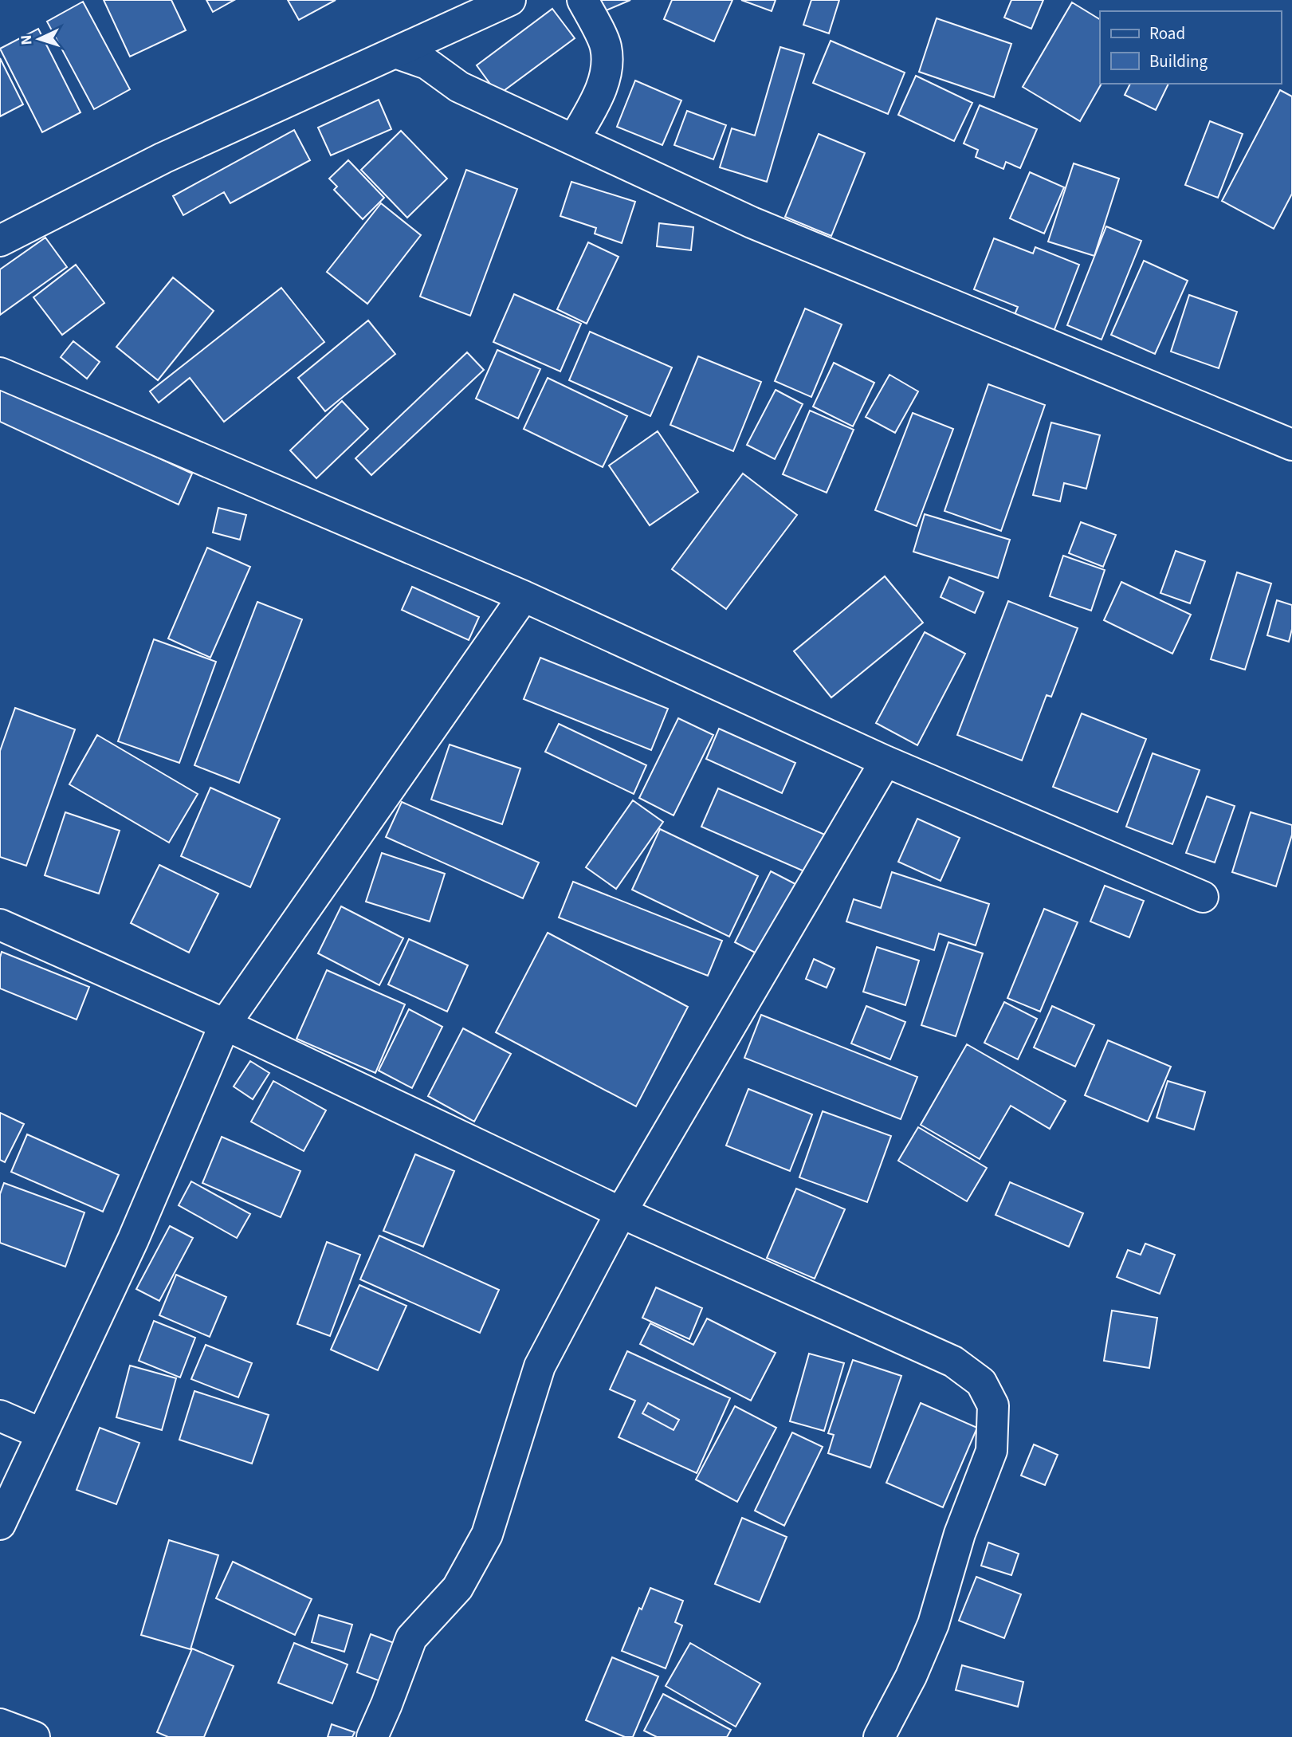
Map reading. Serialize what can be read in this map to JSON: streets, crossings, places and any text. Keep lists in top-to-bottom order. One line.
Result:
{"legend":["Road","Building"],"north":"left"}
